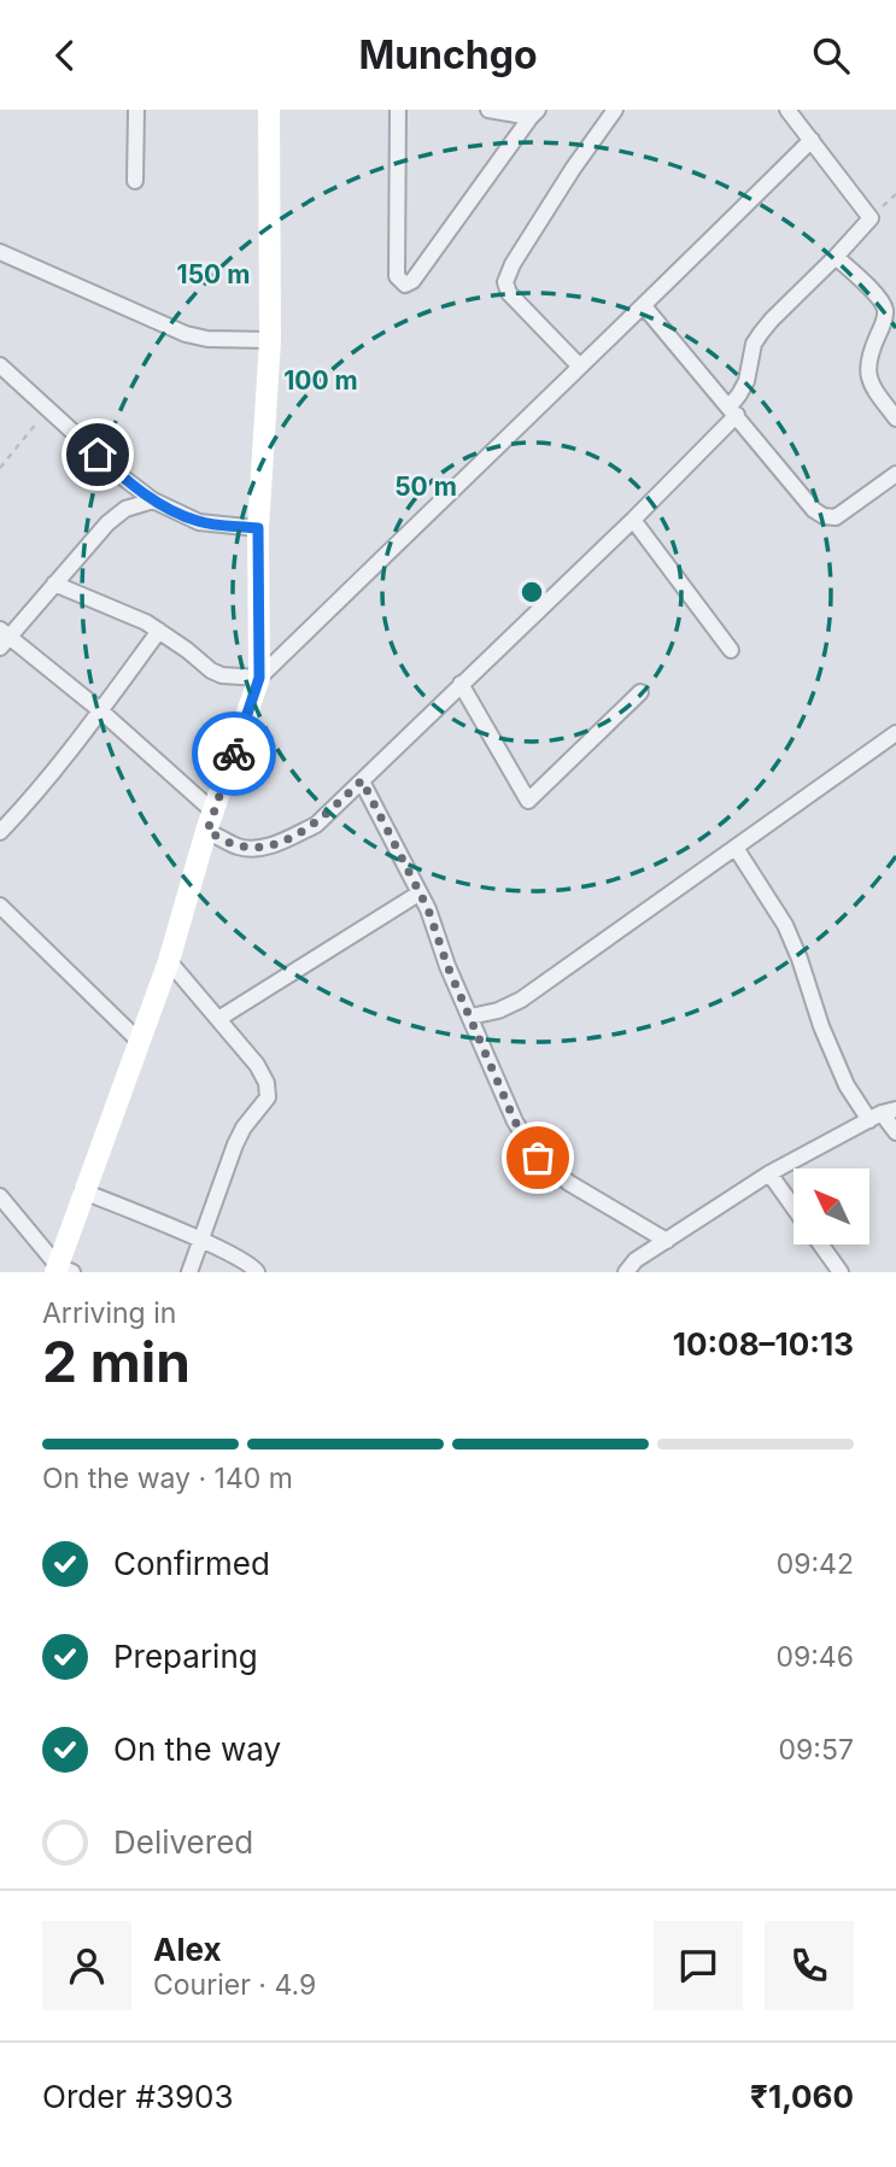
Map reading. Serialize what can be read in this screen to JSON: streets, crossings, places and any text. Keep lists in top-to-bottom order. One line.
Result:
{"north":"top left","page":{"header":"Munchgo","heading":["2 min","Arriving in","10:08–10:13"],"panel":["Alex","Courier · 4.9","Order #3903","₹1,060"],"bar":"On the way · 140 m","list":[["Confirmed","09:42"],["Preparing","09:46"],["On the way","09:57"],"Delivered"]},"rings":["150 m","100 m","50 m"]}
